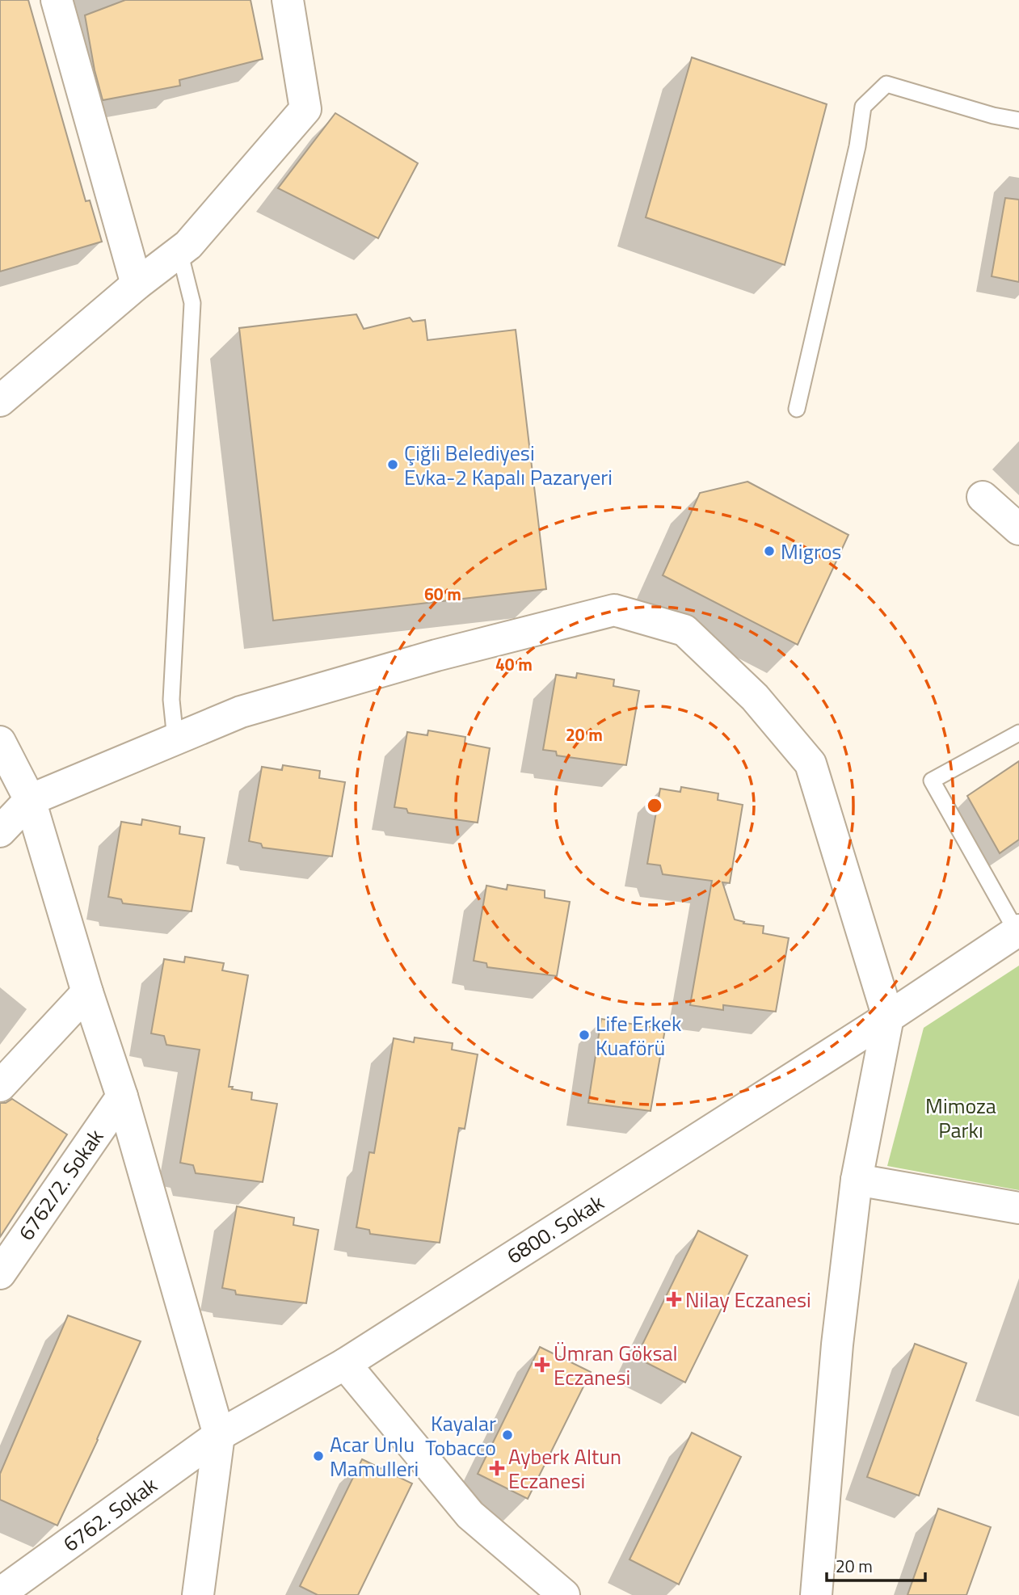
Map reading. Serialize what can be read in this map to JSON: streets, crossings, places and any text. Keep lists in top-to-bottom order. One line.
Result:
{"streets":{"street":["6762/2. Sokak","6800. Sokak","6762. Sokak"]},"crossings":[["6800. Sokak","6762. Sokak"]],"parks":["Mimoza Parkı"],"places":{"other":["Çiğli Belediyesi Evka-2 Kapalı Pazaryeri","Migros","Life Erkek Kuaförü","Kayalar Tobacco","Acar Unlu Mamulleri"],"health":["Nilay Eczanesi","Ümran Göksal Eczanesi","Ayberk Altun Eczanesi"]},"scale_bar":"20 m","rings":["60 m","40 m","20 m"]}
